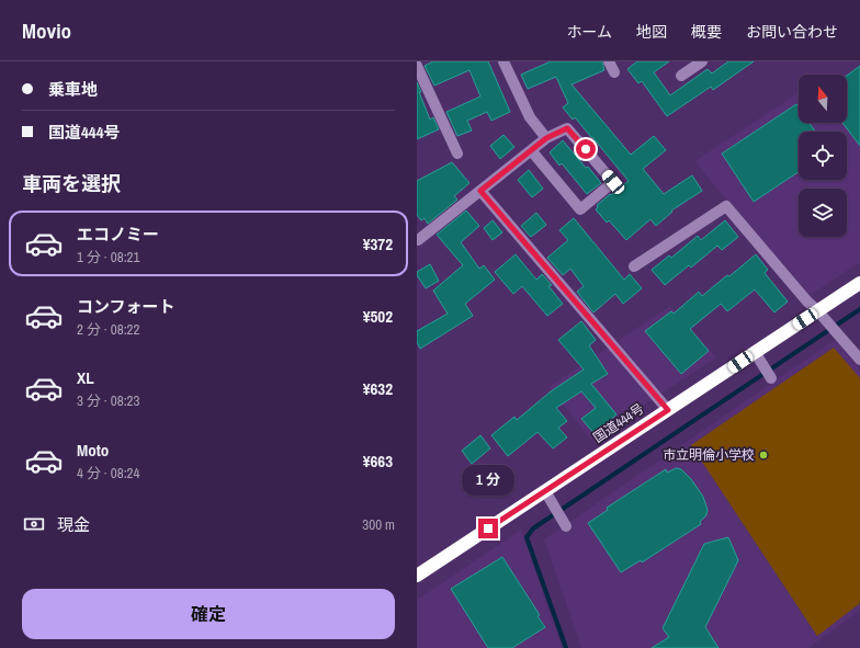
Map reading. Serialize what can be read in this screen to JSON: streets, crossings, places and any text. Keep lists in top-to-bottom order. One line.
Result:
{"streets":{"highway":["国道444号"]},"places":["市立明倫小学校"],"north":"top","page":{"header":"Movio","nav":["ホーム","地図","概要","お問い合わせ"],"banner":["乗車地","国道444号"],"heading":"車両を選択","list":[{"name":"エコノミー","note":"1 分 · 08:21","value":"¥372"},{"name":"コンフォート","note":"2 分 · 08:22","value":"¥502"},{"name":"XL","note":"3 分 · 08:23","value":"¥632"},{"name":"Moto","note":"4 分 · 08:24","value":"¥663"}],"bubble":"1 分","pay":["現金","300 m"],"buttons":"確定"}}
